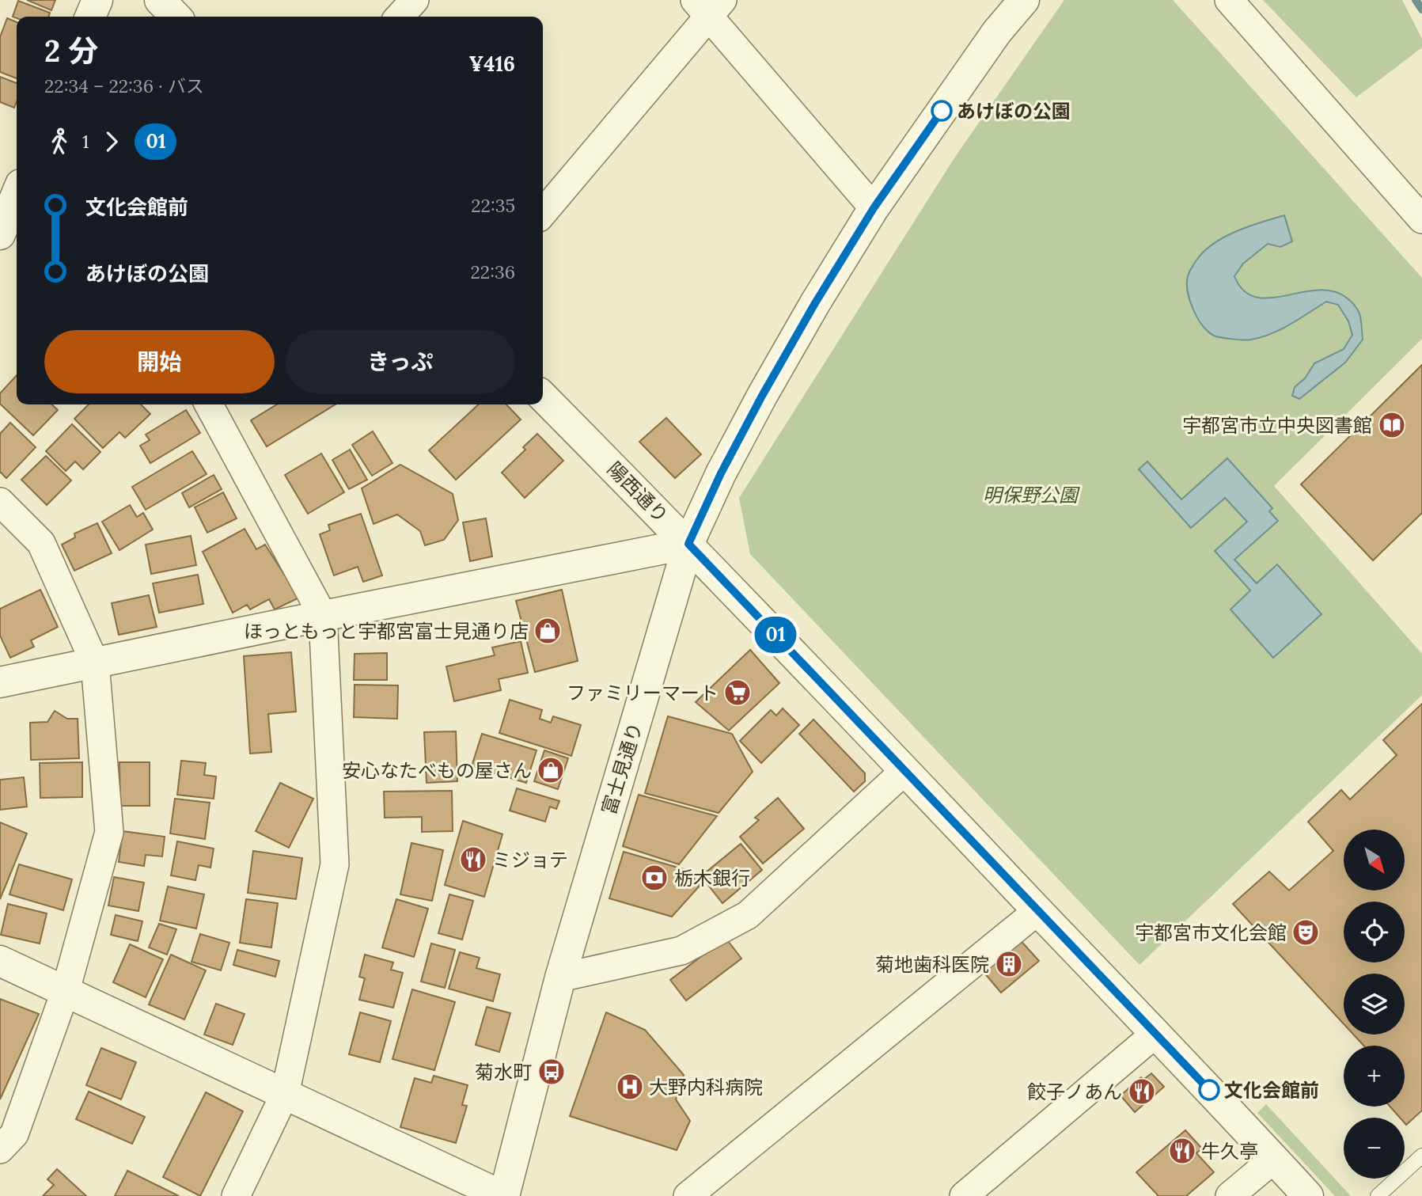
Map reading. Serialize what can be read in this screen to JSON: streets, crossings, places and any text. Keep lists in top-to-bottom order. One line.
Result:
{"streets":{"street":["陽西通り","富士見通り"]},"crossings":[["陽西通り","富士見通り"]],"parks":["明保野公園"],"places":{"other":["あけぼの公園","文化会館前"],"library":["宇都宮市立中央図書館"],"shop":["ほっともっと宇都宮富士見通り店","安心なたべもの屋さん"],"supermarket":["ファミリーマート"],"restaurant":["ミジョテ","餃子ノあん","牛久亭"],"bank":["栃木銀行"],"theatre":["宇都宮市文化会館"],"building":["菊地歯科医院"],"bus stop":["菊水町"],"hospital":["大野内科病院"]},"lines":["bus line 01"],"north":"bottom right","page":{"on_map":"01","heading":["2 分","22:34 – 22:36 · バス","¥416"],"legs":["1","01"],"list":[{"name":"文化会館前","value":"22:35"},{"name":"あけぼの公園","value":"22:36"}],"buttons":["開始","きっぷ"],"map_buttons":["+","−"]}}
